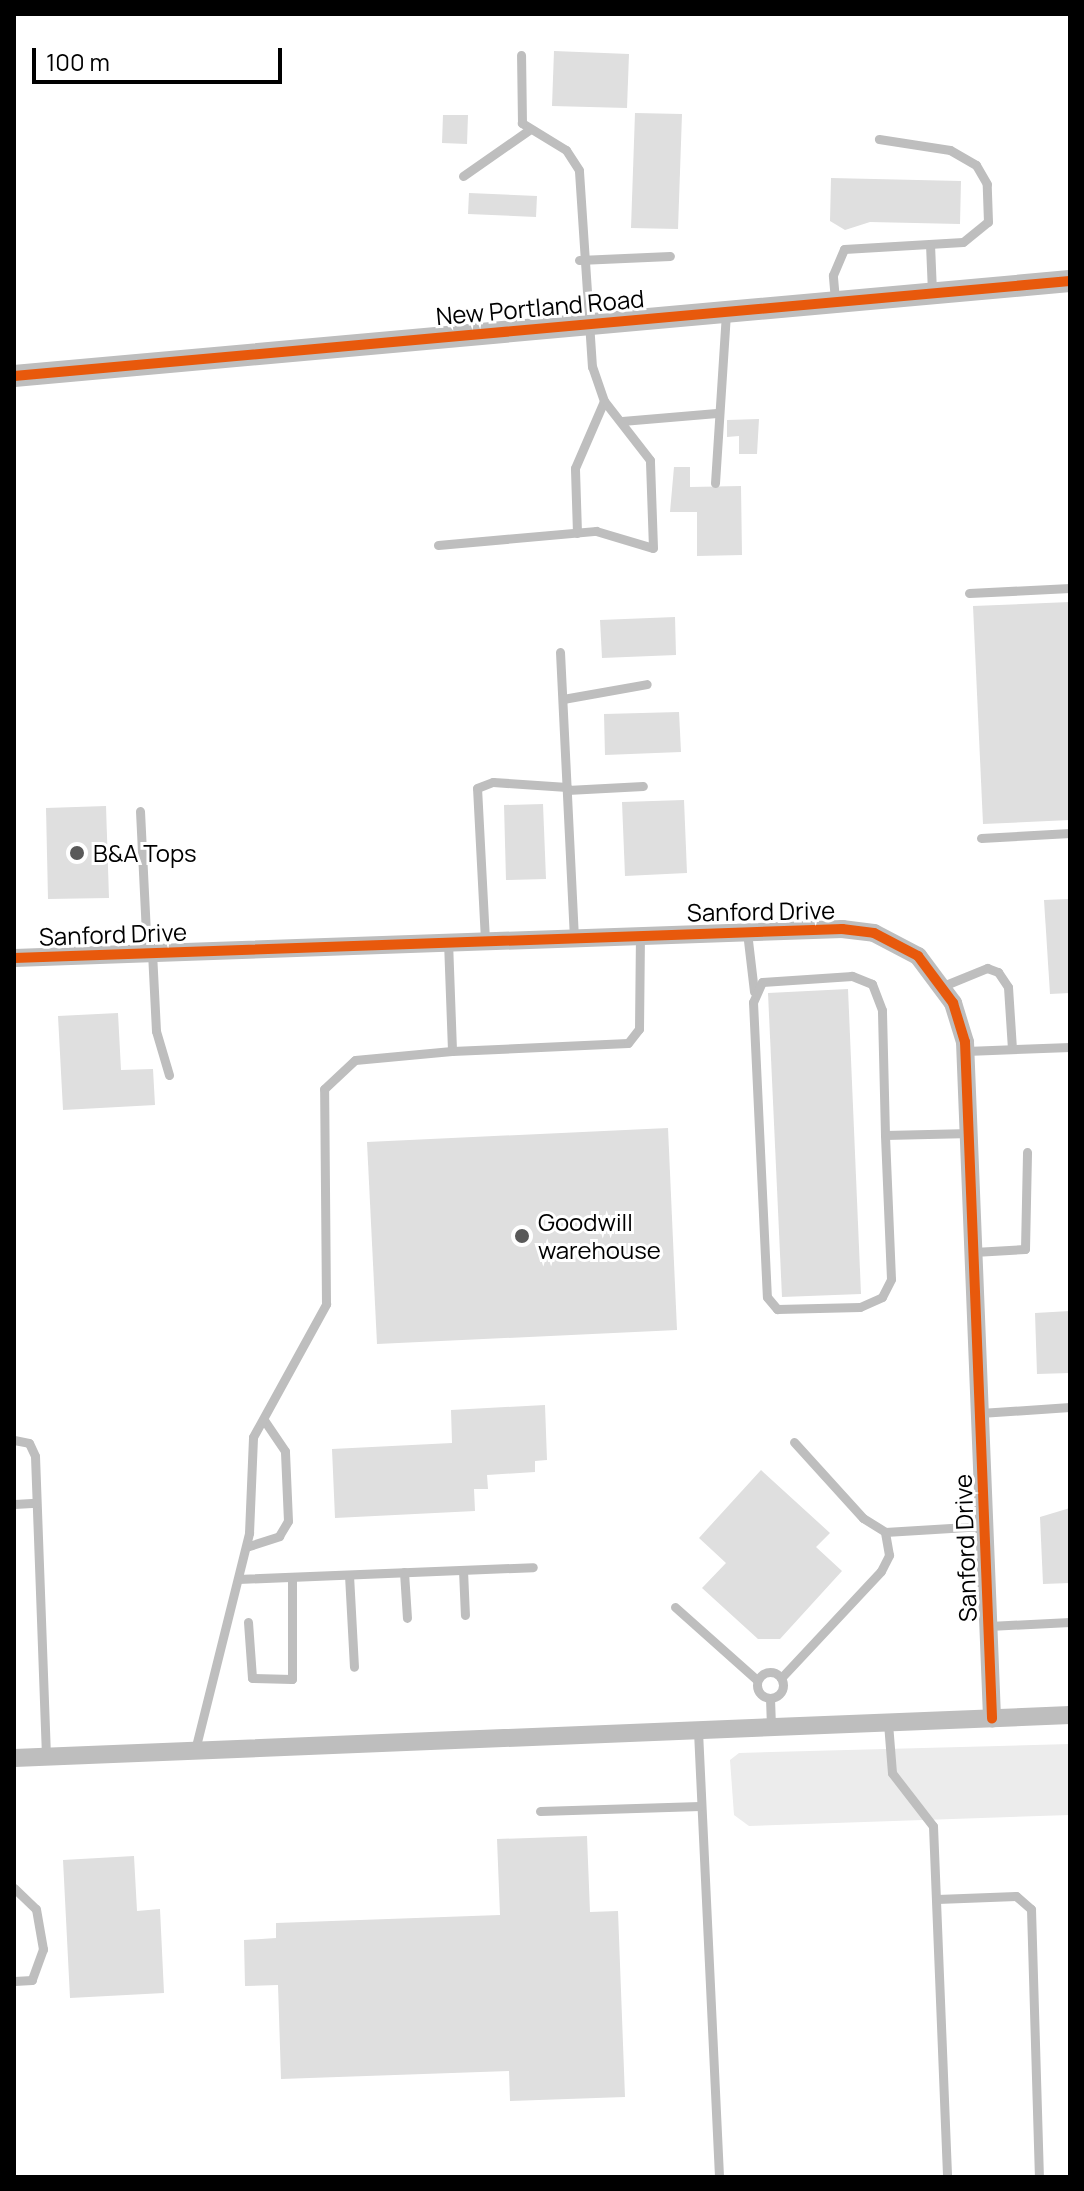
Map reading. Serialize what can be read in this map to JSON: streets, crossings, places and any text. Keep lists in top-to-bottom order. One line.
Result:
{"streets":{"street":["New Portland Road","Sanford Drive"]},"places":["B&A Tops","Goodwill warehouse"],"scale_bar":"100 m"}
